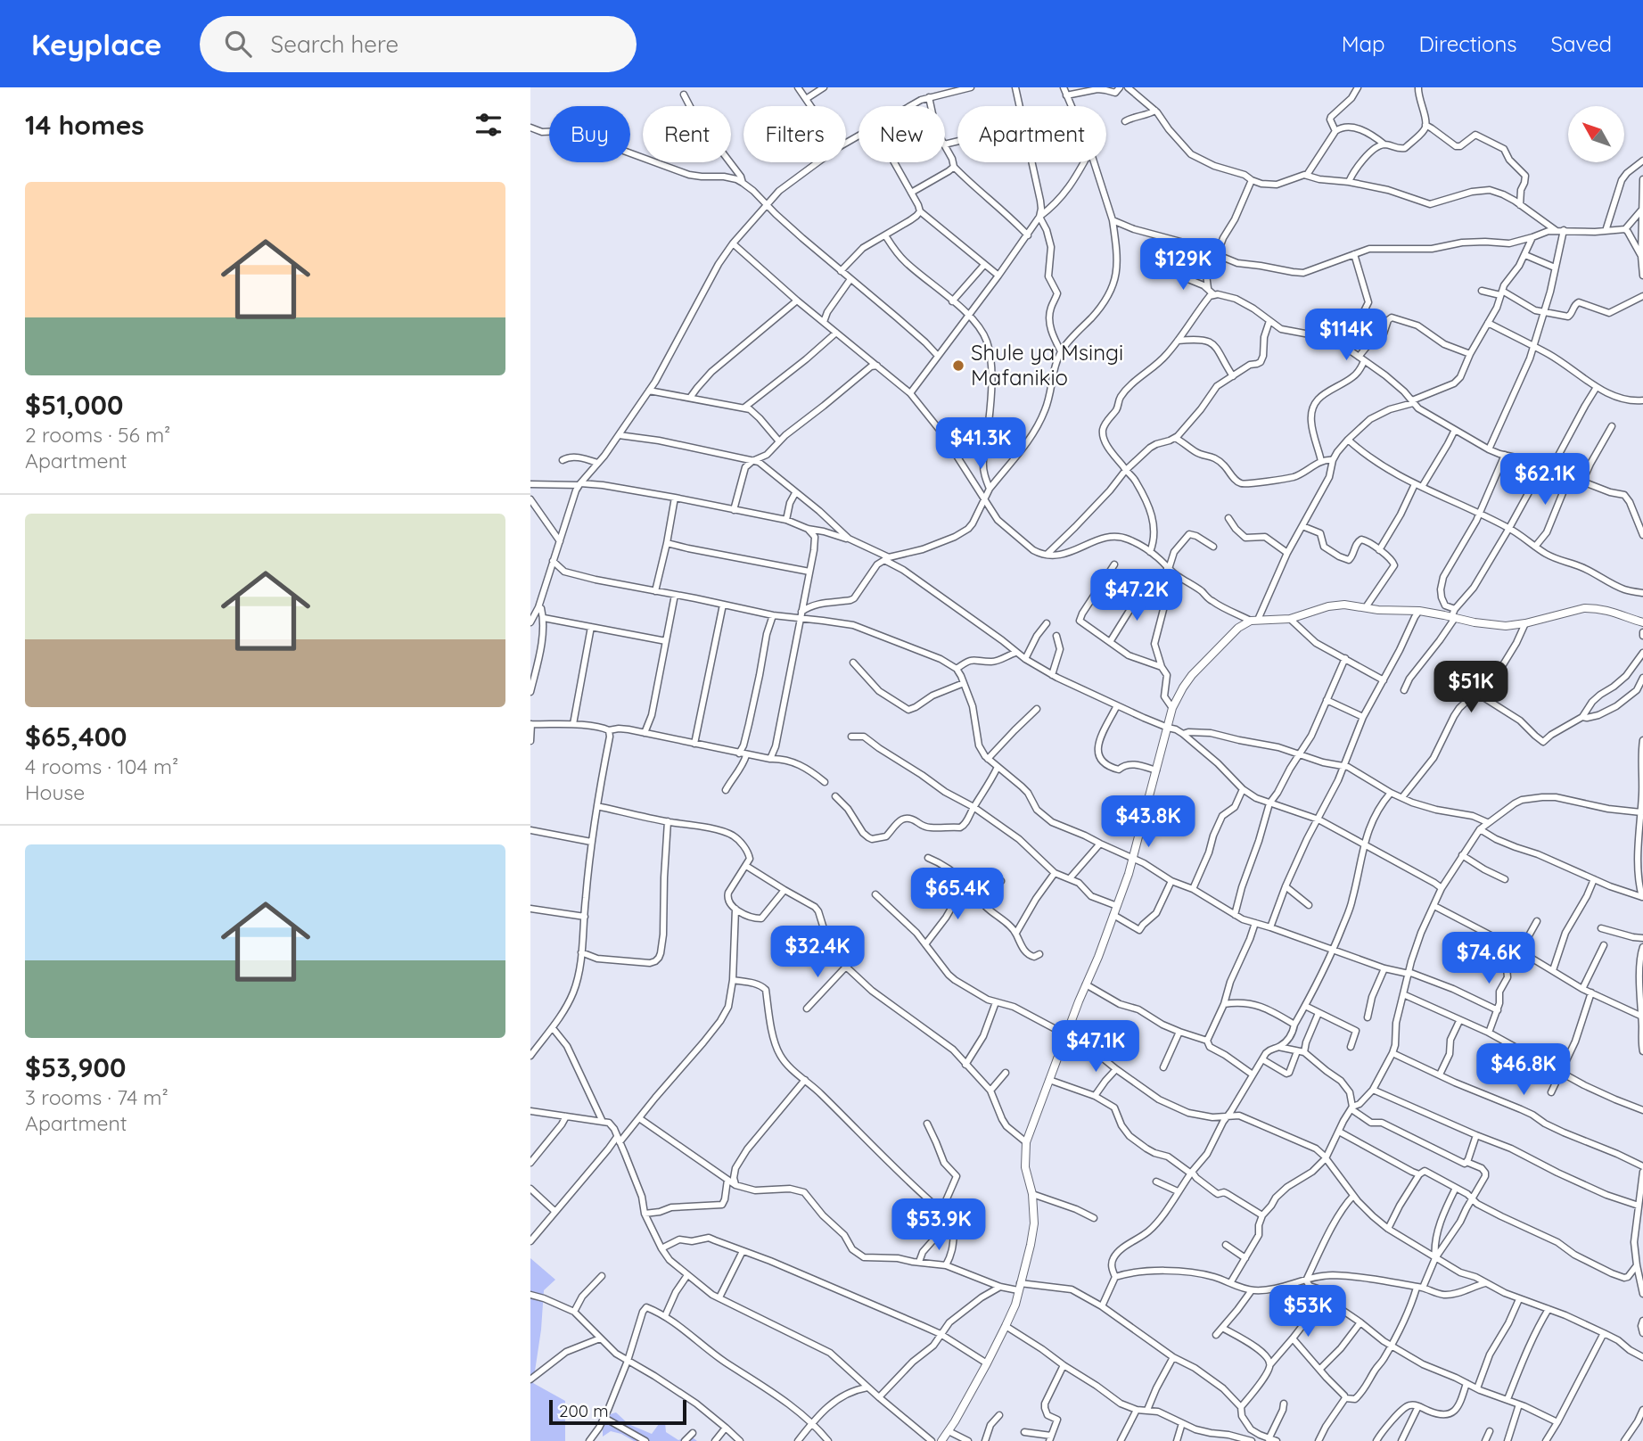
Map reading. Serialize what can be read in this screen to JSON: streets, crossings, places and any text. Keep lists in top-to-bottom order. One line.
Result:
{"places":["Shule ya Msingi Mafanikio"],"scale_bar":"200 m","north":"top left","page":{"header":"Keyplace","search":"Search here","nav":["Map","Directions","Saved"],"heading":"14 homes","chip":["Buy","Rent","Filters","New","Apartment"],"list":[{"name":"$51,000","note":"2 rooms · 56 m² · Apartment"},{"name":"$65,400","note":"4 rooms · 104 m² · House"},{"name":"$53,900","note":"3 rooms · 74 m² · Apartment"}],"price":["$129K","$114K","$41.3K","$62.1K","$47.2K","$51K","$43.8K","$65.4K","$32.4K","$74.6K","$47.1K","$46.8K","$53.9K","$53K"],"scale":"200 m"}}
